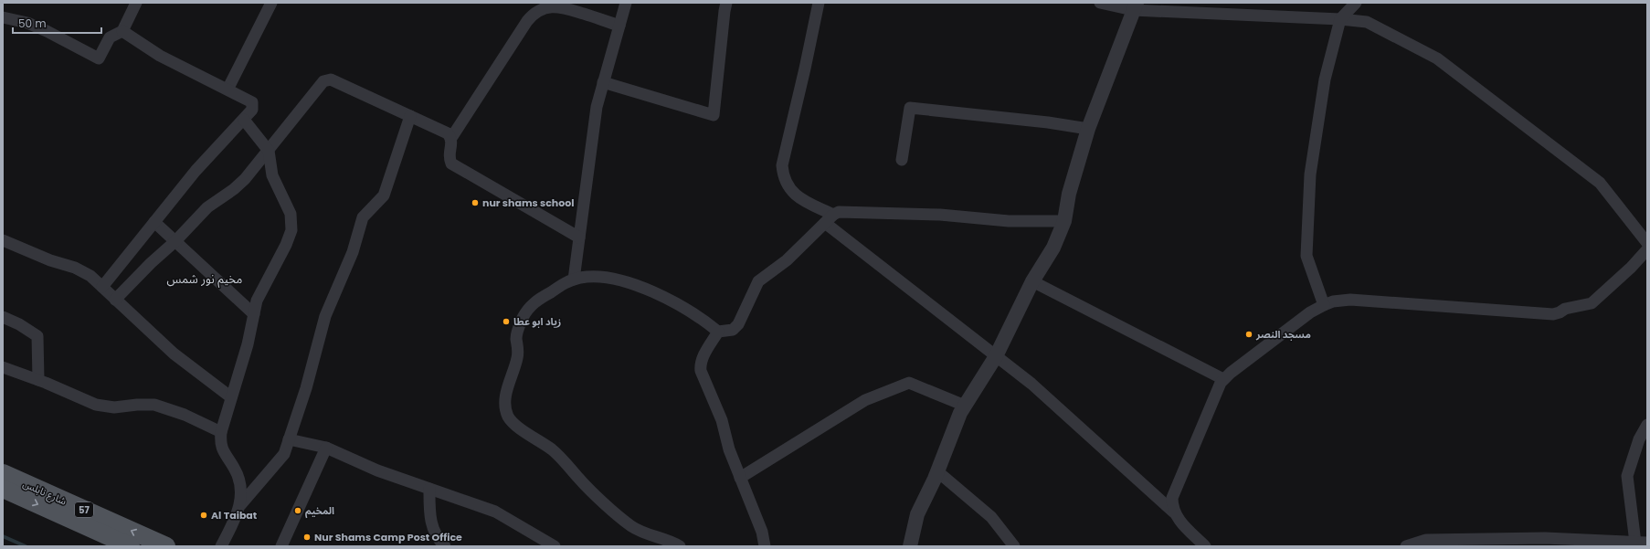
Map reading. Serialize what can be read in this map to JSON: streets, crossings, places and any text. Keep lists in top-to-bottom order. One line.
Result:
{"streets":{"main road":["شارع نابلس","57"]},"districts":["ِمخيم نور شمس"],"places":["nur shams school","زياد ابو عطا","مسجد النصر","المخيم","Al Taibat","Nur Shams Camp Post Office"],"scale_bar":"50 m"}
